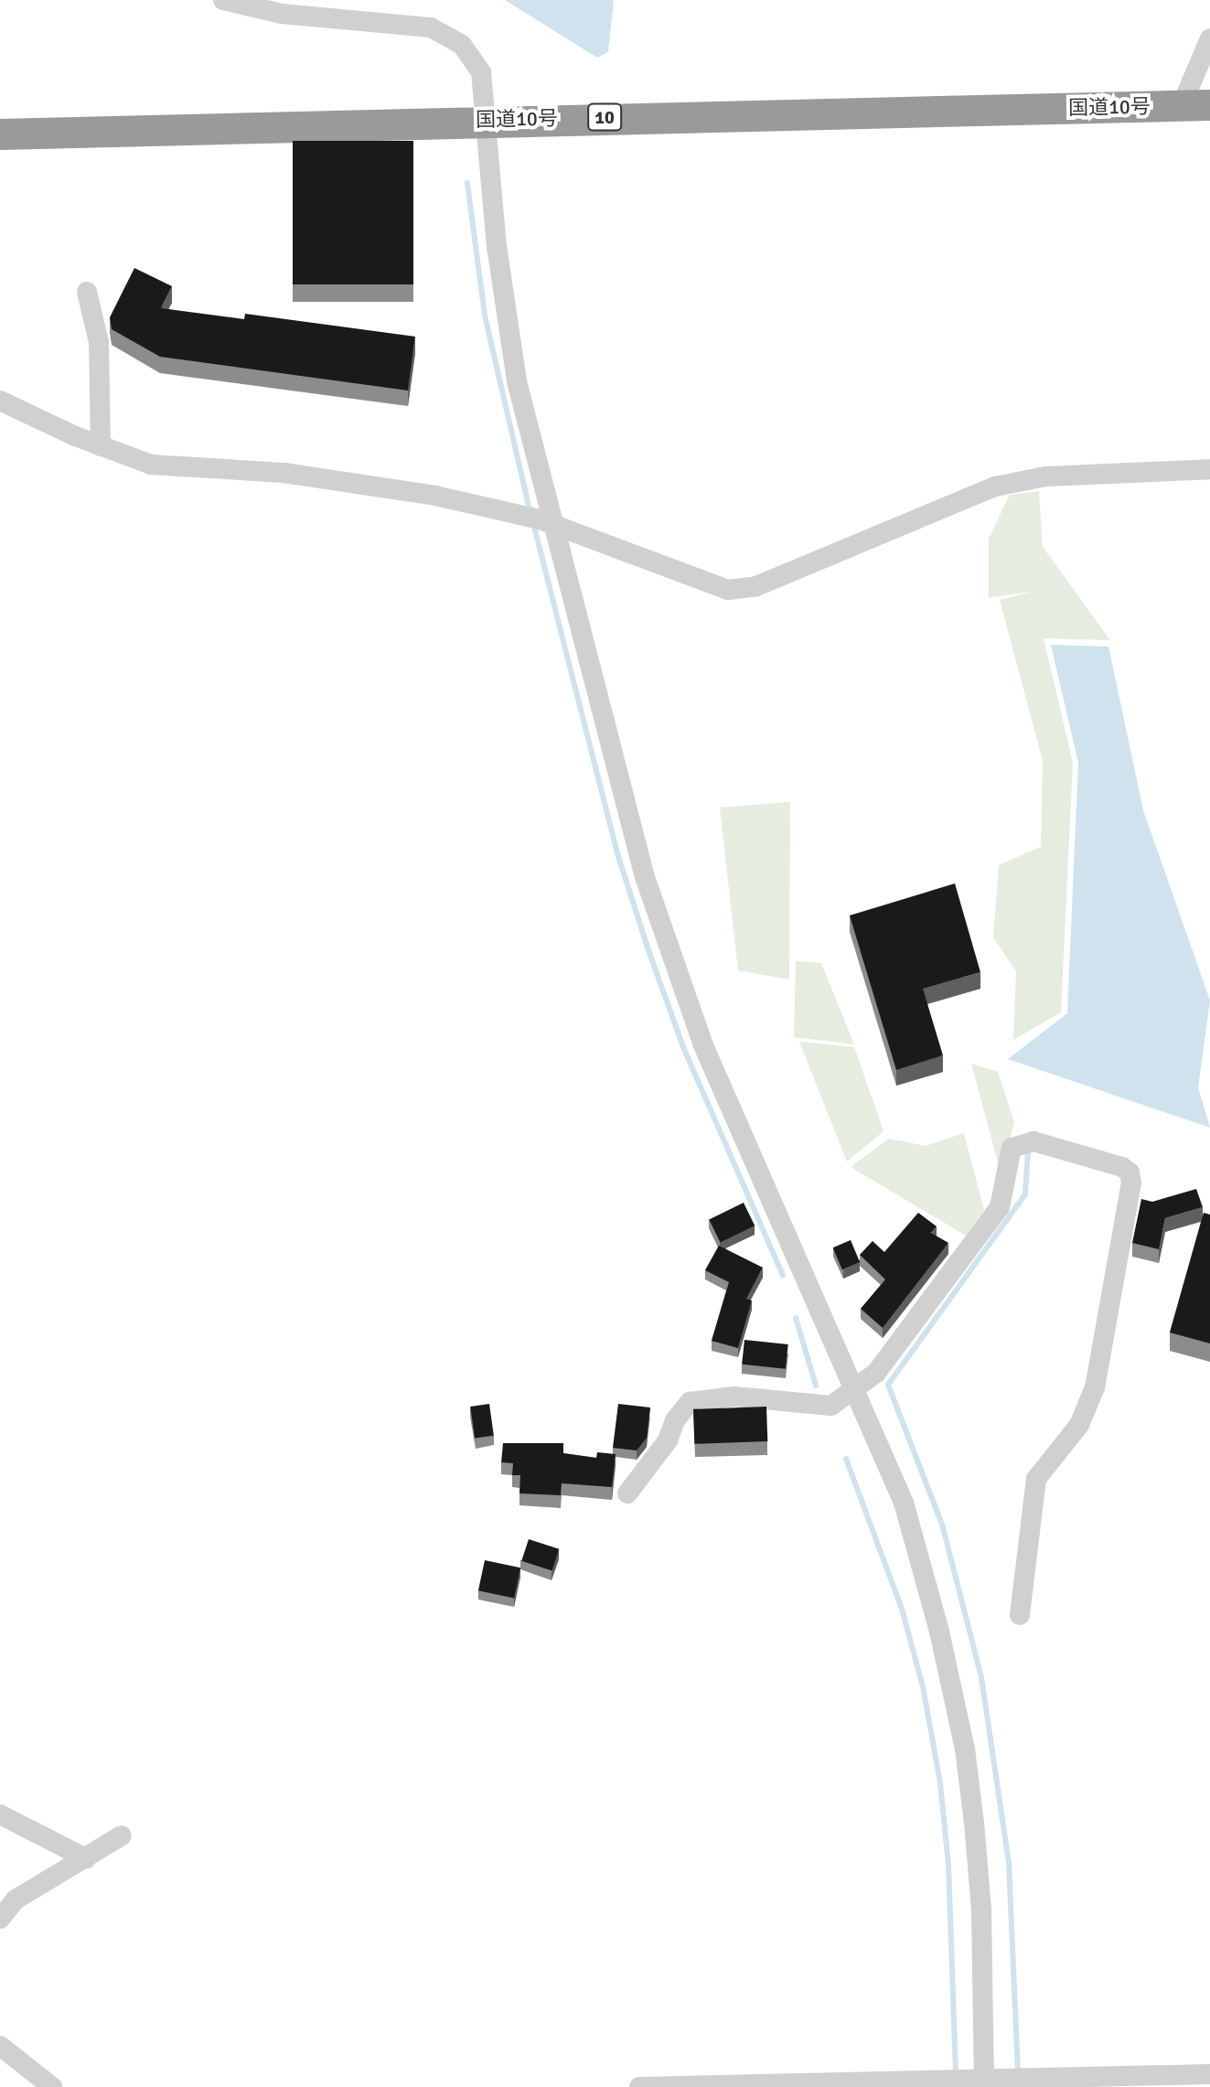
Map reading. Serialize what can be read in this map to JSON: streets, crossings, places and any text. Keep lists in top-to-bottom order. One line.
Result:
{"streets":{"highway":["国道10号","10"]}}
